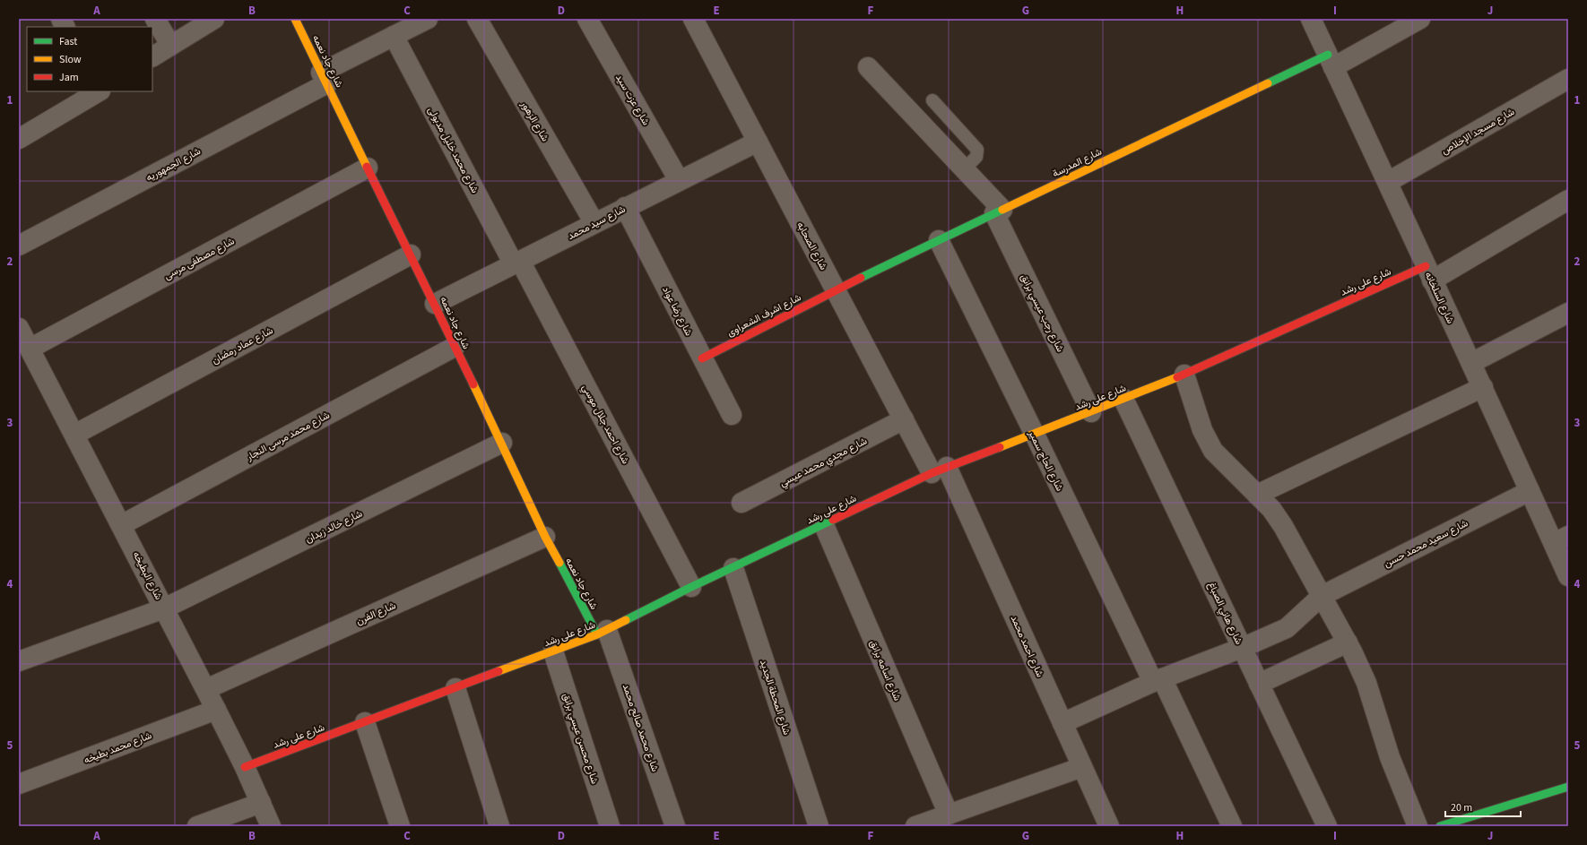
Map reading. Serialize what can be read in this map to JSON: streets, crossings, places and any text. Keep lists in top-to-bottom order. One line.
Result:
{"streets":{"street":["شارع جاد نعمه","شارع عزت سيد","شارع الزهور","شارع مسجد الإخلاص","شارع محمد خليل مدبولى","شارع المدرسة","شارع الجمهوريه","شارع سيد محمد","شارع الصحابه","شارع مصطفى مرسى","شارع على رشد","شارع السلخانه","شارع رضا عواد","شارع رجب عيسي برانق","شارع اشرف الشعراوى","شارع عماد رمضان","شارع احمد جلال موسي","شارع محمد مرسى النجار","شارع الحاج سمير","شارع مجدي محمد عيسي","شارع خالد زيدان","شارع سعيد محمد حسن","شارع البطيخه","شارع الفرن","شارع هاني الصباغ","شارع احمد محمد","شارع اسامه برانق","شارع المحطة الجديد","شارع محمد صالح محمد","شارع محسن عيسي برانق","شارع محمد بطيخه"]},"crossings":[["شارع جاد نعمه","شارع الجمهوريه"],["شارع جاد نعمه","شارع سيد محمد"],["شارع جاد نعمه","شارع مصطفى مرسى"],["شارع جاد نعمه","شارع على رشد"],["شارع جاد نعمه","شارع عماد رمضان"],["شارع جاد نعمه","شارع محمد مرسى النجار"],["شارع جاد نعمه","شارع خالد زيدان"],["شارع جاد نعمه","شارع الفرن"],["شارع جاد نعمه","شارع محمد صالح محمد"],["شارع عزت سيد","شارع سيد محمد"],["شارع الزهور","شارع سيد محمد"],["شارع مسجد الإخلاص","شارع السلخانه"],["شارع محمد خليل مدبولى","شارع الجمهوريه"],["شارع محمد خليل مدبولى","شارع سيد محمد"],["شارع محمد خليل مدبولى","شارع احمد جلال موسي"],["شارع المدرسة","شارع الصحابه"],["شارع المدرسة","شارع السلخانه"],["شارع المدرسة","شارع رجب عيسي برانق"],["شارع المدرسة","شارع اشرف الشعراوى"],["شارع المدرسة","شارع الحاج سمير"],["شارع سيد محمد","شارع الصحابه"],["شارع سيد محمد","شارع رضا عواد"],["شارع سيد محمد","شارع احمد جلال موسي"],["شارع الصحابه","شارع على رشد"],["شارع الصحابه","شارع اشرف الشعراوى"],["شارع الصحابه","شارع مجدي محمد عيسي"],["شارع الصحابه","شارع احمد محمد"],["شارع مصطفى مرسى","شارع البطيخه"],["شارع على رشد","شارع السلخانه"],["شارع على رشد","شارع رجب عيسي برانق"],["شارع على رشد","شارع احمد جلال موسي"],["شارع على رشد","شارع الحاج سمير"],["شارع على رشد","شارع البطيخه"],["شارع على رشد","شارع هاني الصباغ"],["شارع على رشد","شارع احمد محمد"],["شارع على رشد","شارع اسامه برانق"],["شارع على رشد","شارع المحطة الجديد"],["شارع على رشد","شارع محمد صالح محمد"],["شارع على رشد","شارع محسن عيسي برانق"],["شارع السلخانه","شارع سعيد محمد حسن"],["شارع رضا عواد","شارع اشرف الشعراوى"],["شارع عماد رمضان","شارع البطيخه"],["شارع محمد مرسى النجار","شارع البطيخه"],["شارع الحاج سمير","شارع سعيد محمد حسن"],["شارع خالد زيدان","شارع البطيخه"],["شارع سعيد محمد حسن","شارع هاني الصباغ"],["شارع سعيد محمد حسن","شارع احمد محمد"],["شارع البطيخه","شارع الفرن"],["شارع البطيخه","شارع محمد بطيخه"]],"legend":["Fast","Slow","Jam"],"scale_bar":"20 m","grid":{"columns":["A","B","C","D","E","F","G","H","I","J"],"rows":["1","2","3","4","5"]}}
